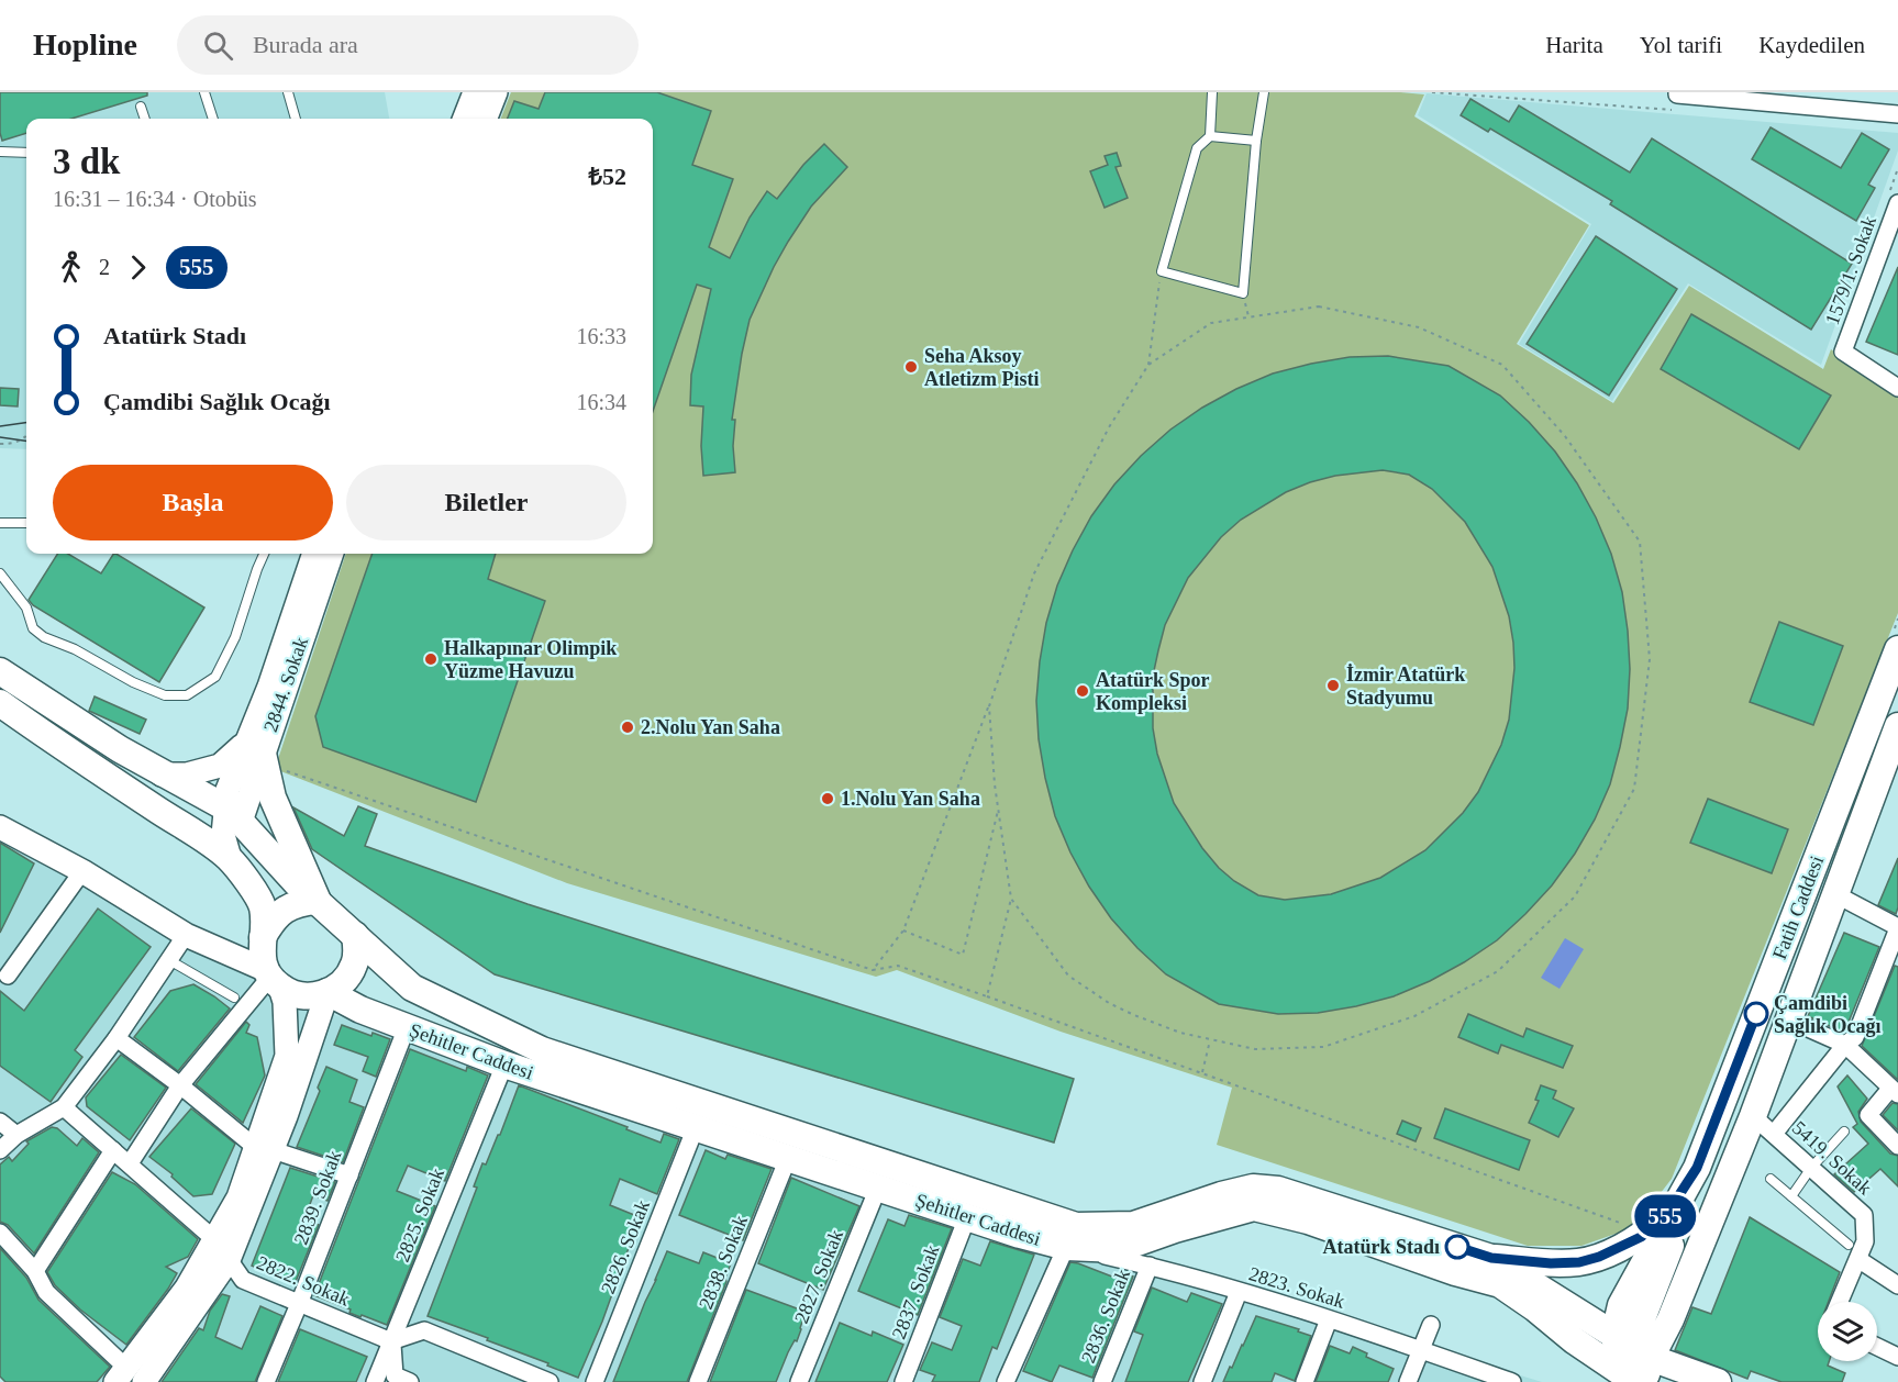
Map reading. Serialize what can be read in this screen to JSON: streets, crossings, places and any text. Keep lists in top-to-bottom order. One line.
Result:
{"streets":{"main road":["2844. Sokak","Fatih Caddesi","Şehitler Caddesi"],"street":["1579/1. Sokak","5419. Sokak","2839. Sokak","2825. Sokak","2826. Sokak","2838. Sokak","2827. Sokak","2822. Sokak","2823. Sokak","2837. Sokak","2836. Sokak"]},"crossings":[["2844. Sokak","Şehitler Caddesi"],["Fatih Caddesi","Şehitler Caddesi"],["Şehitler Caddesi","2839. Sokak"],["Şehitler Caddesi","2825. Sokak"],["Şehitler Caddesi","2826. Sokak"],["Şehitler Caddesi","2838. Sokak"],["Şehitler Caddesi","2827. Sokak"],["Şehitler Caddesi","2823. Sokak"],["Şehitler Caddesi","2837. Sokak"],["2839. Sokak","2822. Sokak"],["2825. Sokak","2822. Sokak"],["2823. Sokak","2836. Sokak"]],"places":["Seha Aksoy Atletizm Pisti","Halkapınar Olimpik Yüzme Havuzu","İzmir Atatürk Stadyumu","Atatürk Spor Kompleksi","2.Nolu Yan Saha","1.Nolu Yan Saha","Çamdibi Sağlık Ocağı","Atatürk Stadı"],"lines":["bus line 555"],"page":{"header":"Hopline","search":"Burada ara","nav":["Harita","Yol tarifi","Kaydedilen"],"on_map":"555","heading":["3 dk","16:31 – 16:34 · Otobüs","₺52"],"legs":["2","555"],"list":[{"name":"Atatürk Stadı","value":"16:33"},{"name":"Çamdibi Sağlık Ocağı","value":"16:34"}],"buttons":["Başla","Biletler"]}}
